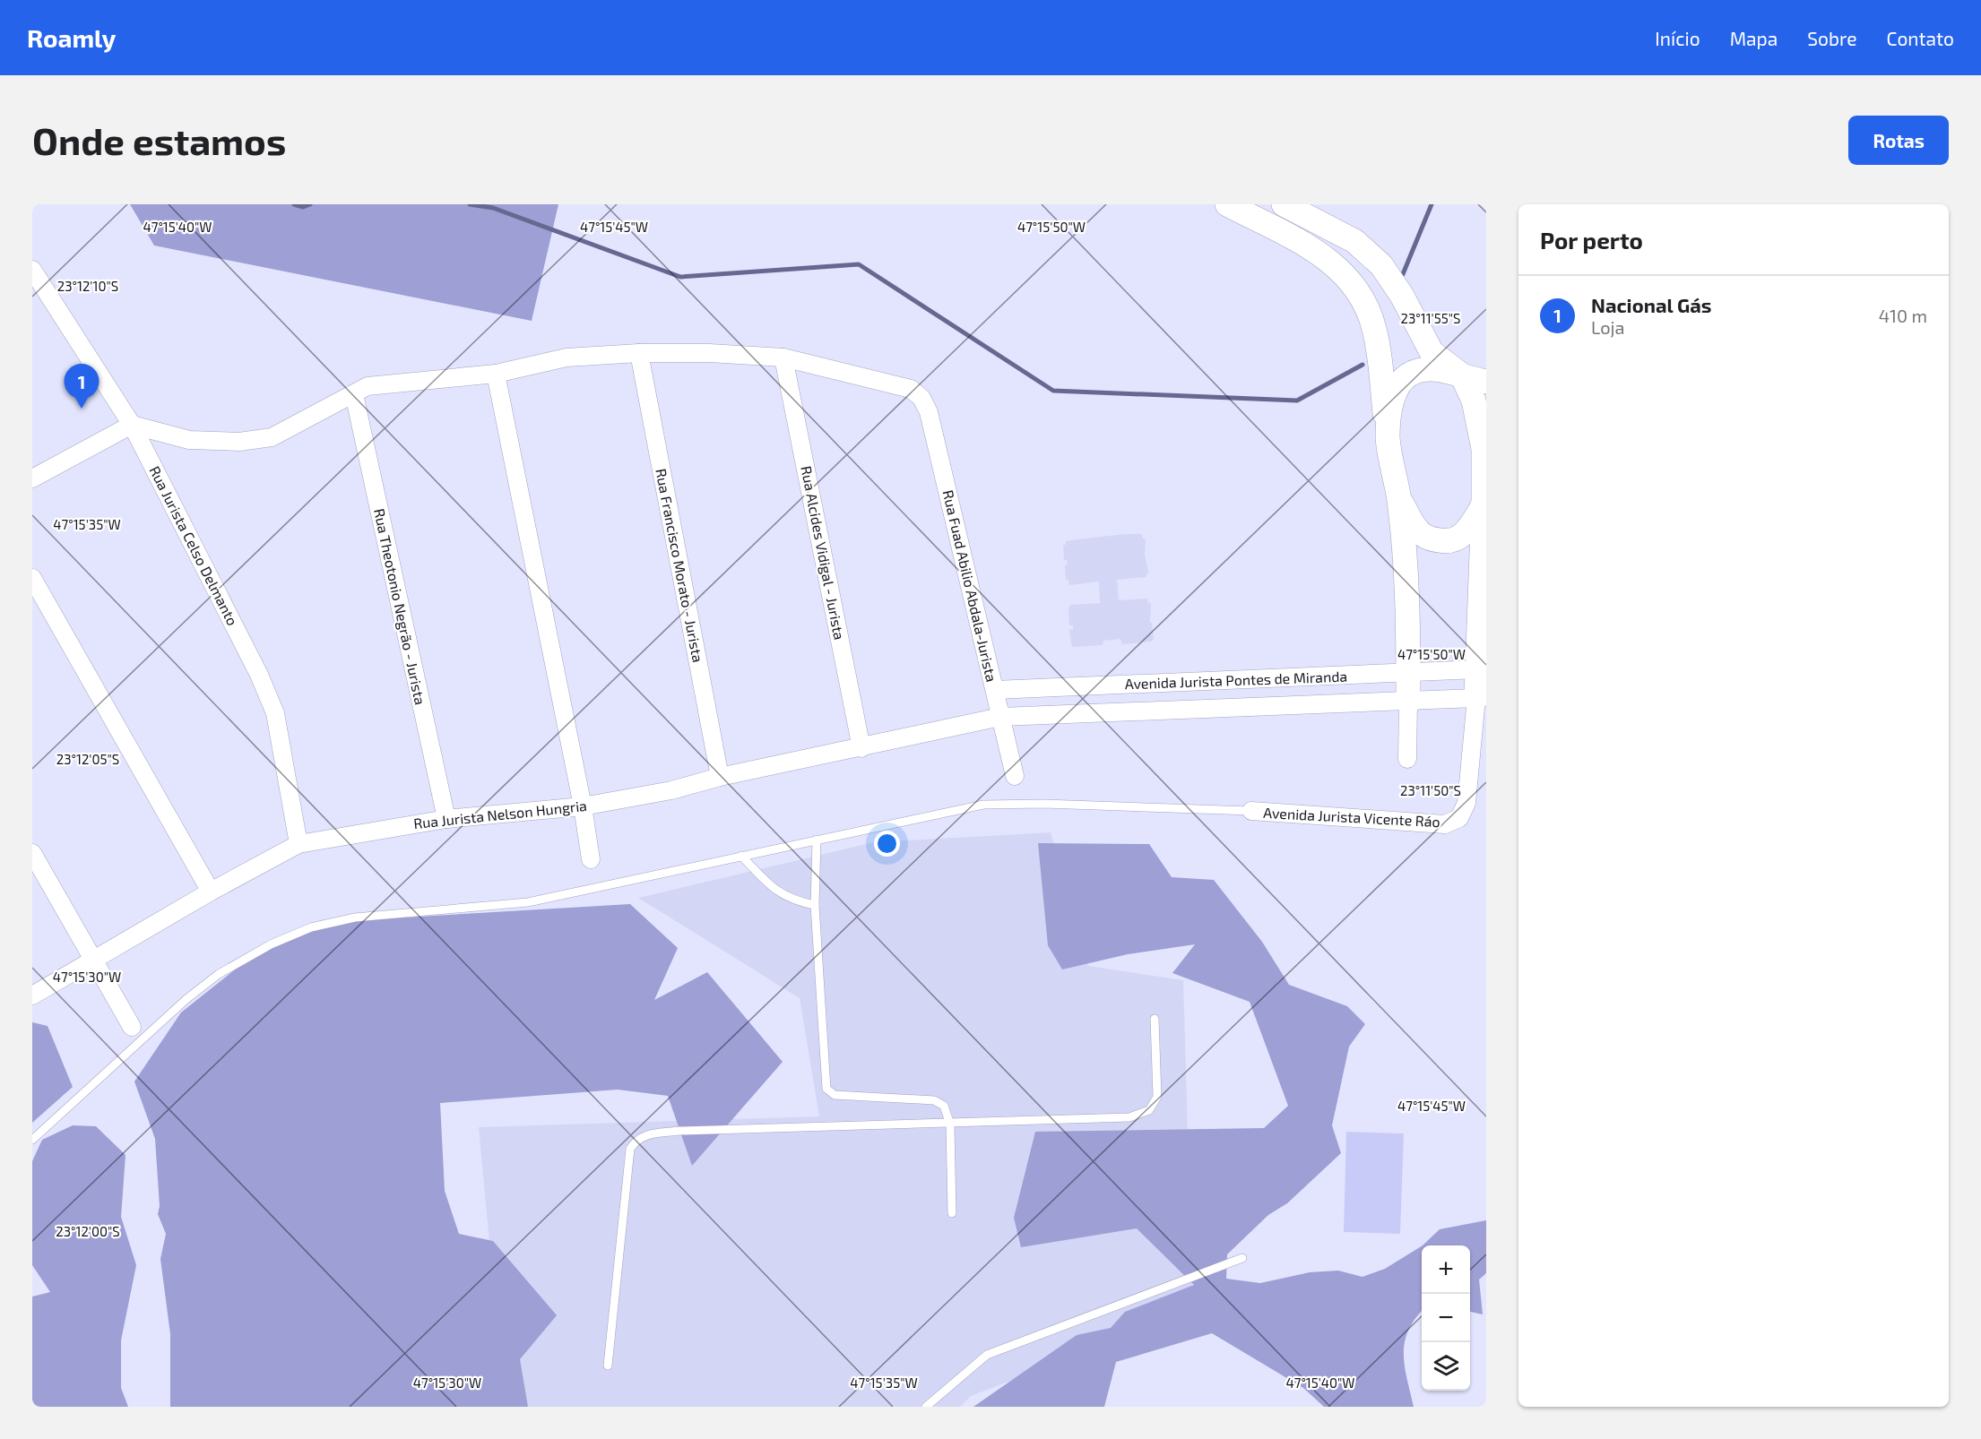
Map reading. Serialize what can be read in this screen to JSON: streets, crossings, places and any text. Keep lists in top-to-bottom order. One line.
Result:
{"streets":{"street":["Rua Jurista Celso Delmanto","Rua Alcides Vidigal - Jurista","Rua Francisco Morato - Jurista","Rua Fuad Abilio Abdala-Jurista","Rua Theotonio Negrão - Jurista","Avenida Jurista Pontes de Miranda","Rua Jurista Nelson Hungria","Avenida Jurista Vicente Ráo"]},"crossings":[["Rua Jurista Celso Delmanto","Rua Jurista Nelson Hungria"],["Rua Alcides Vidigal - Jurista","Rua Fuad Abilio Abdala-Jurista"],["Rua Alcides Vidigal - Jurista","Rua Jurista Nelson Hungria"],["Rua Francisco Morato - Jurista","Rua Jurista Nelson Hungria"],["Rua Fuad Abilio Abdala-Jurista","Avenida Jurista Pontes de Miranda"],["Rua Fuad Abilio Abdala-Jurista","Rua Jurista Nelson Hungria"],["Rua Theotonio Negrão - Jurista","Rua Jurista Nelson Hungria"],["Avenida Jurista Pontes de Miranda","Rua Jurista Nelson Hungria"],["Avenida Jurista Pontes de Miranda","Avenida Jurista Vicente Ráo"]],"page":{"header":"Roamly","nav":["Início","Mapa","Sobre","Contato"],"buttons":"Rotas","title":"Onde estamos","heading":"Por perto","list":[{"mark":"1","name":"Nacional Gás","note":"Loja","value":"410 m"}],"pins":"1","map_buttons":["+","−"]},"coordinates":["47°15'40\"W","47°15'45\"W","47°15'50\"W","23°12'10\"S","23°11'55\"S","47°15'35\"W","23°12'05\"S","23°11'50\"S","47°15'30\"W","23°12'00\"S"]}
